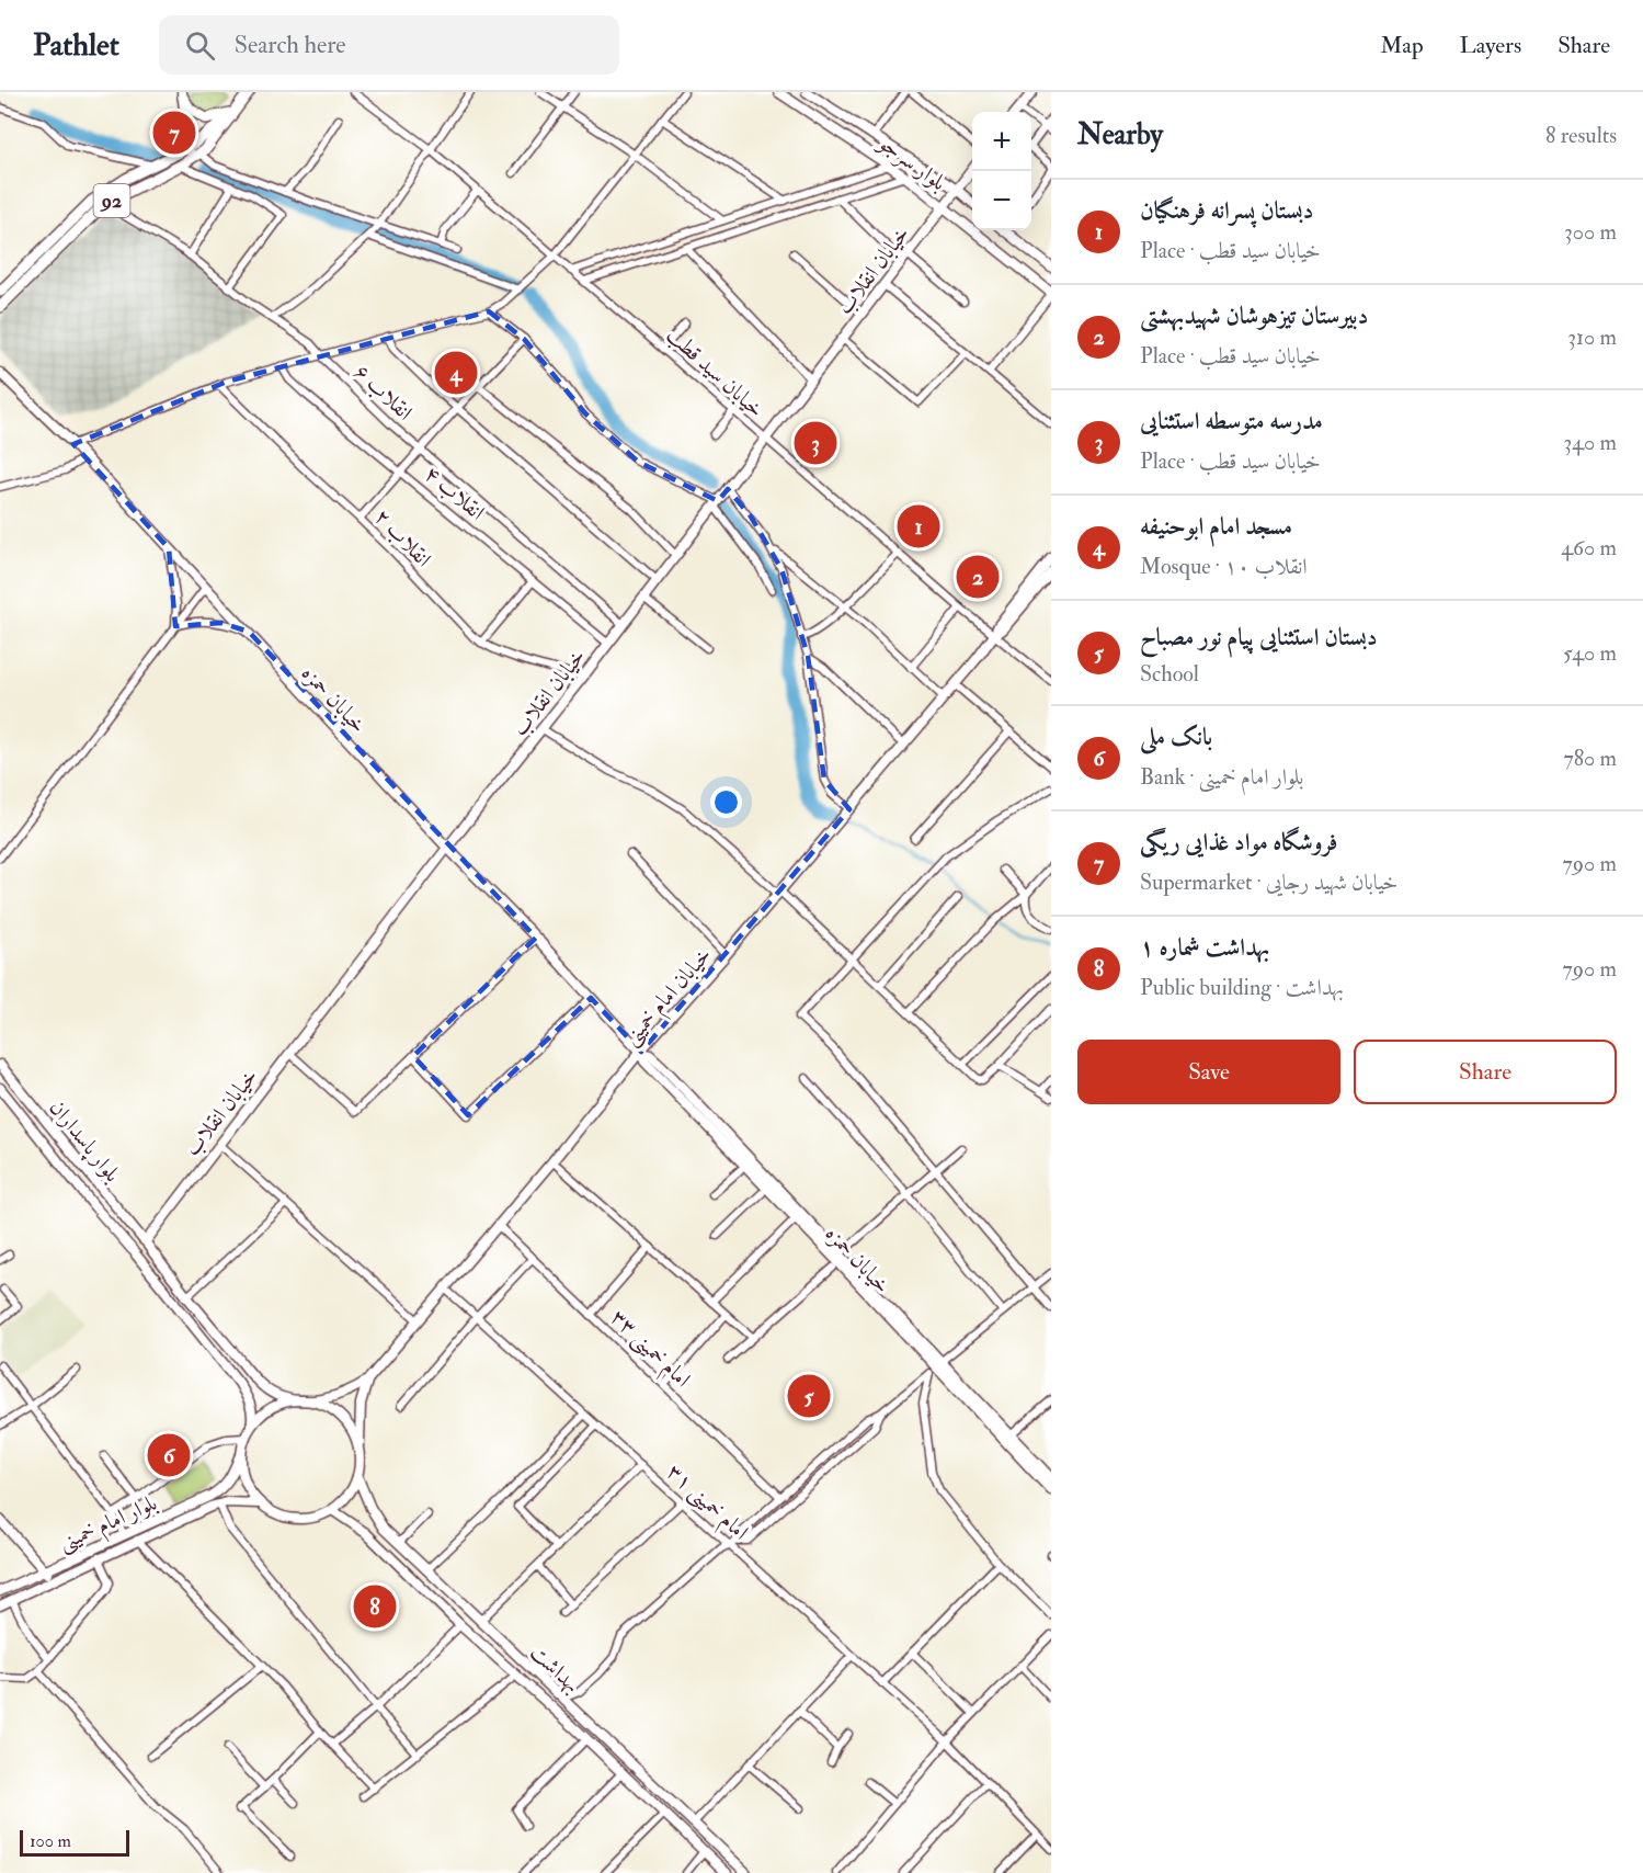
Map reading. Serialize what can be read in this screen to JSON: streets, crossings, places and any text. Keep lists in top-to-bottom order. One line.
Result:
{"streets":{"main road":["بلوار سرجو","92","خیابان انقلاب","خیابان حمزه","خیابان امام خمینی","بلوار پاسداران","بلوار امام خمینی","بهداشت"],"street":["خیابان سید قطب","انقلاب ۶","انقلاب ۴","انقلاب ۲","امام خمینی ۳۳","امام خمینی ۳۱"]},"crossings":[["بلوار سرجو","خیابان انقلاب"],["92","انقلاب ۶"],["خیابان انقلاب","خیابان سید قطب"],["خیابان انقلاب","انقلاب ۶"],["خیابان انقلاب","انقلاب ۴"],["خیابان انقلاب","انقلاب ۲"],["خیابان انقلاب","خیابان حمزه"],["خیابان انقلاب","بلوار پاسداران"],["خیابان سید قطب","خیابان امام خمینی"],["خیابان حمزه","خیابان امام خمینی"],["خیابان امام خمینی","امام خمینی ۳۳"],["خیابان امام خمینی","امام خمینی ۳۱"],["بلوار پاسداران","بلوار امام خمینی"],["بلوار پاسداران","بهداشت"],["بلوار امام خمینی","بهداشت"]],"scale_bar":"100 m","page":{"header":"Pathlet","search":"Search here","nav":["Map","Layers","Share"],"heading":["Nearby","8 results"],"pins":["7","4","3","1","2","5","6","8"],"map_buttons":["+","−"],"list":[{"mark":"1","name":"دبستان پسرانه فرهنگیان","note":"Place · خیابان سید قطب","value":"300 m"},{"mark":"2","name":"دبیرستان تیزهوشان شهیدبهشتی","note":"Place · خیابان سید قطب","value":"310 m"},{"mark":"3","name":"مدرسه متوسطه استثنایی","note":"Place · خیابان سید قطب","value":"340 m"},{"mark":"4","name":"مسجد امام ابوحنیفه","note":"Mosque · انقلاب ۱۰","value":"460 m"},{"mark":"5","name":"دبستان استثنایی پیام نور مصباح","note":"School","value":"540 m"},{"mark":"6","name":"بانک ملی","note":"Bank · بلوار امام خمینی","value":"780 m"},{"mark":"7","name":"فروشگاه مواد غذایی ریگی","note":"Supermarket · خیابان شهید رجایی","value":"790 m"},{"mark":"8","name":"بهداشت شماره ۱","note":"Public building · بهداشت","value":"790 m"}],"buttons":["Save","Share"],"scale":"100 m"}}
